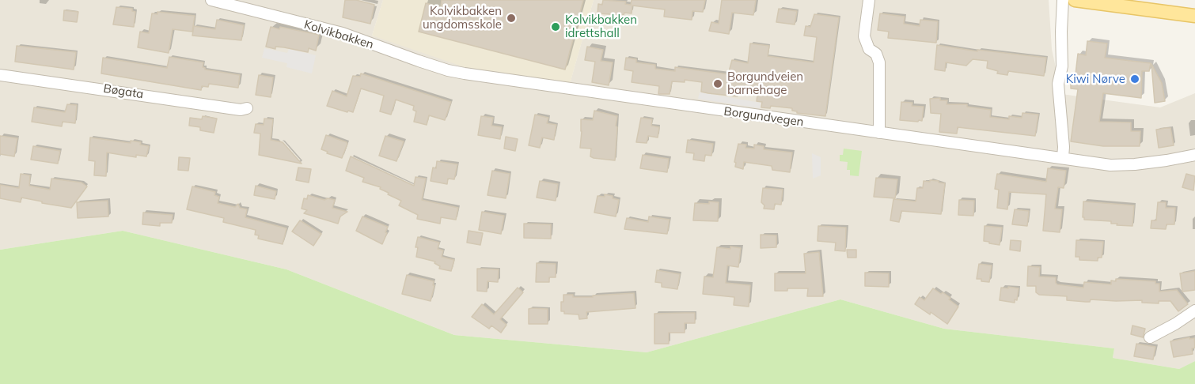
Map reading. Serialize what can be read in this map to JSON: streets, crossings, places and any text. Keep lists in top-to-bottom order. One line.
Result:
{"streets":{"street":["Kolvikbakken","Bøgata","Borgundvegen"]},"crossings":[["Kolvikbakken","Borgundvegen"]],"places":["Kolvikbakken ungdomsskole","Kolvikbakken idrettshall","Kiwi Nørve","Borgundveien barnehage"]}
